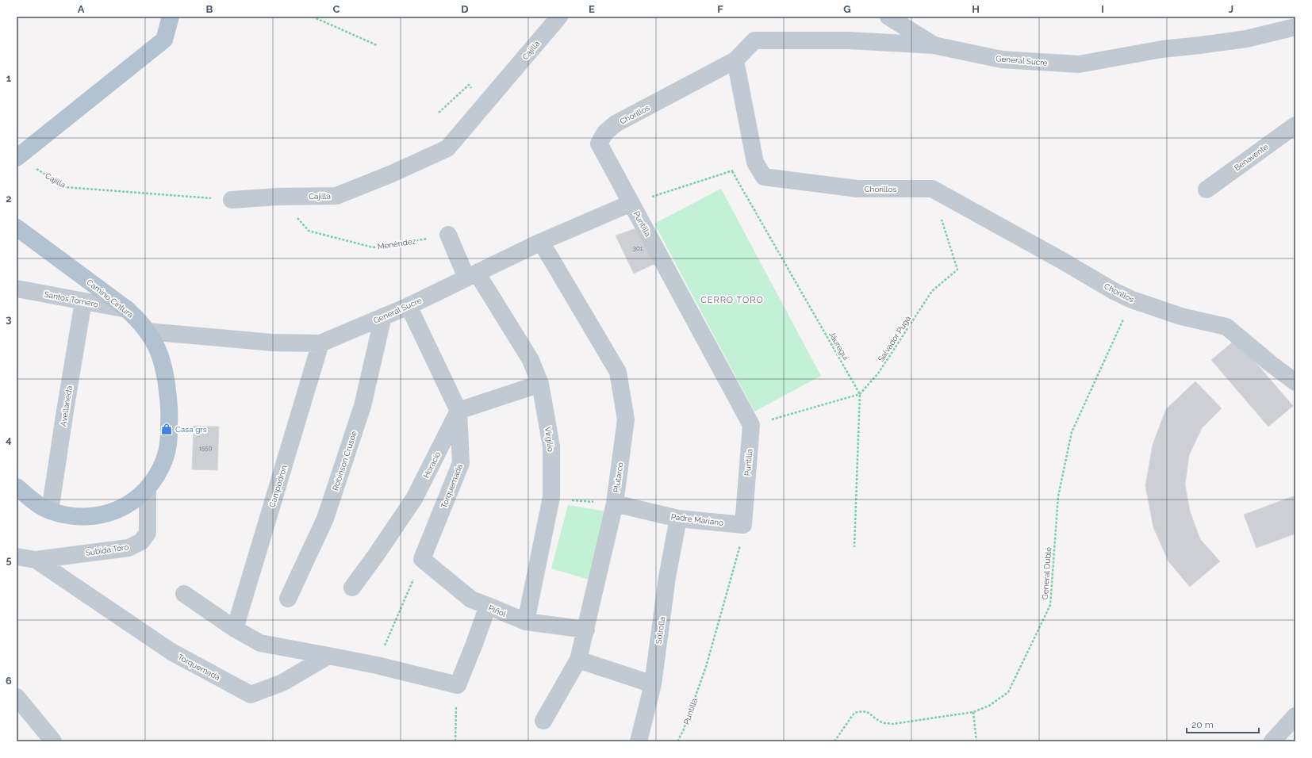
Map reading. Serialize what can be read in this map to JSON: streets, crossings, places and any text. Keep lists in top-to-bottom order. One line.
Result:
{"streets":{"main road":["Camino Cintura"],"street":["Cajilla","General Sucre","Chorillos","Benavente","Puntilla","Santos Tornero","Avellaneda","Virgilio","Robinson Crusoe","Horacio","Plutarco","Campodron","Torquemada","Padre Mariano","Subida Toro","Piñol","Solrolla"],"path":["Menéndez","Salvador Puga","Jáuregui","General Dublé"]},"crossings":[["Cajilla","Menéndez"],["General Sucre","Chorillos"],["General Sucre","Puntilla"],["General Sucre","Camino Cintura"],["General Sucre","Virgilio"],["General Sucre","Robinson Crusoe"],["General Sucre","Plutarco"],["General Sucre","Campodron"],["General Sucre","Torquemada"],["Chorillos","Puntilla"],["Chorillos","Salvador Puga"],["Chorillos","General Dublé"],["Puntilla","Padre Mariano"],["Camino Cintura","Santos Tornero"],["Camino Cintura","Avellaneda"],["Camino Cintura","Subida Toro"],["Santos Tornero","Avellaneda"],["Salvador Puga","Jáuregui"],["Virgilio","Piñol"],["Horacio","Torquemada"],["Plutarco","Padre Mariano"],["Plutarco","Piñol"],["Torquemada","Subida Toro"],["Torquemada","Piñol"],["Padre Mariano","Solrolla"]],"districts":["CERRO TORO"],"places":{"shop":["Casa grs"]},"house_numbers":["301","1559"],"scale_bar":"20 m","grid":{"columns":["A","B","C","D","E","F","G","H","I","J"],"rows":["1","2","3","4","5","6"]}}
